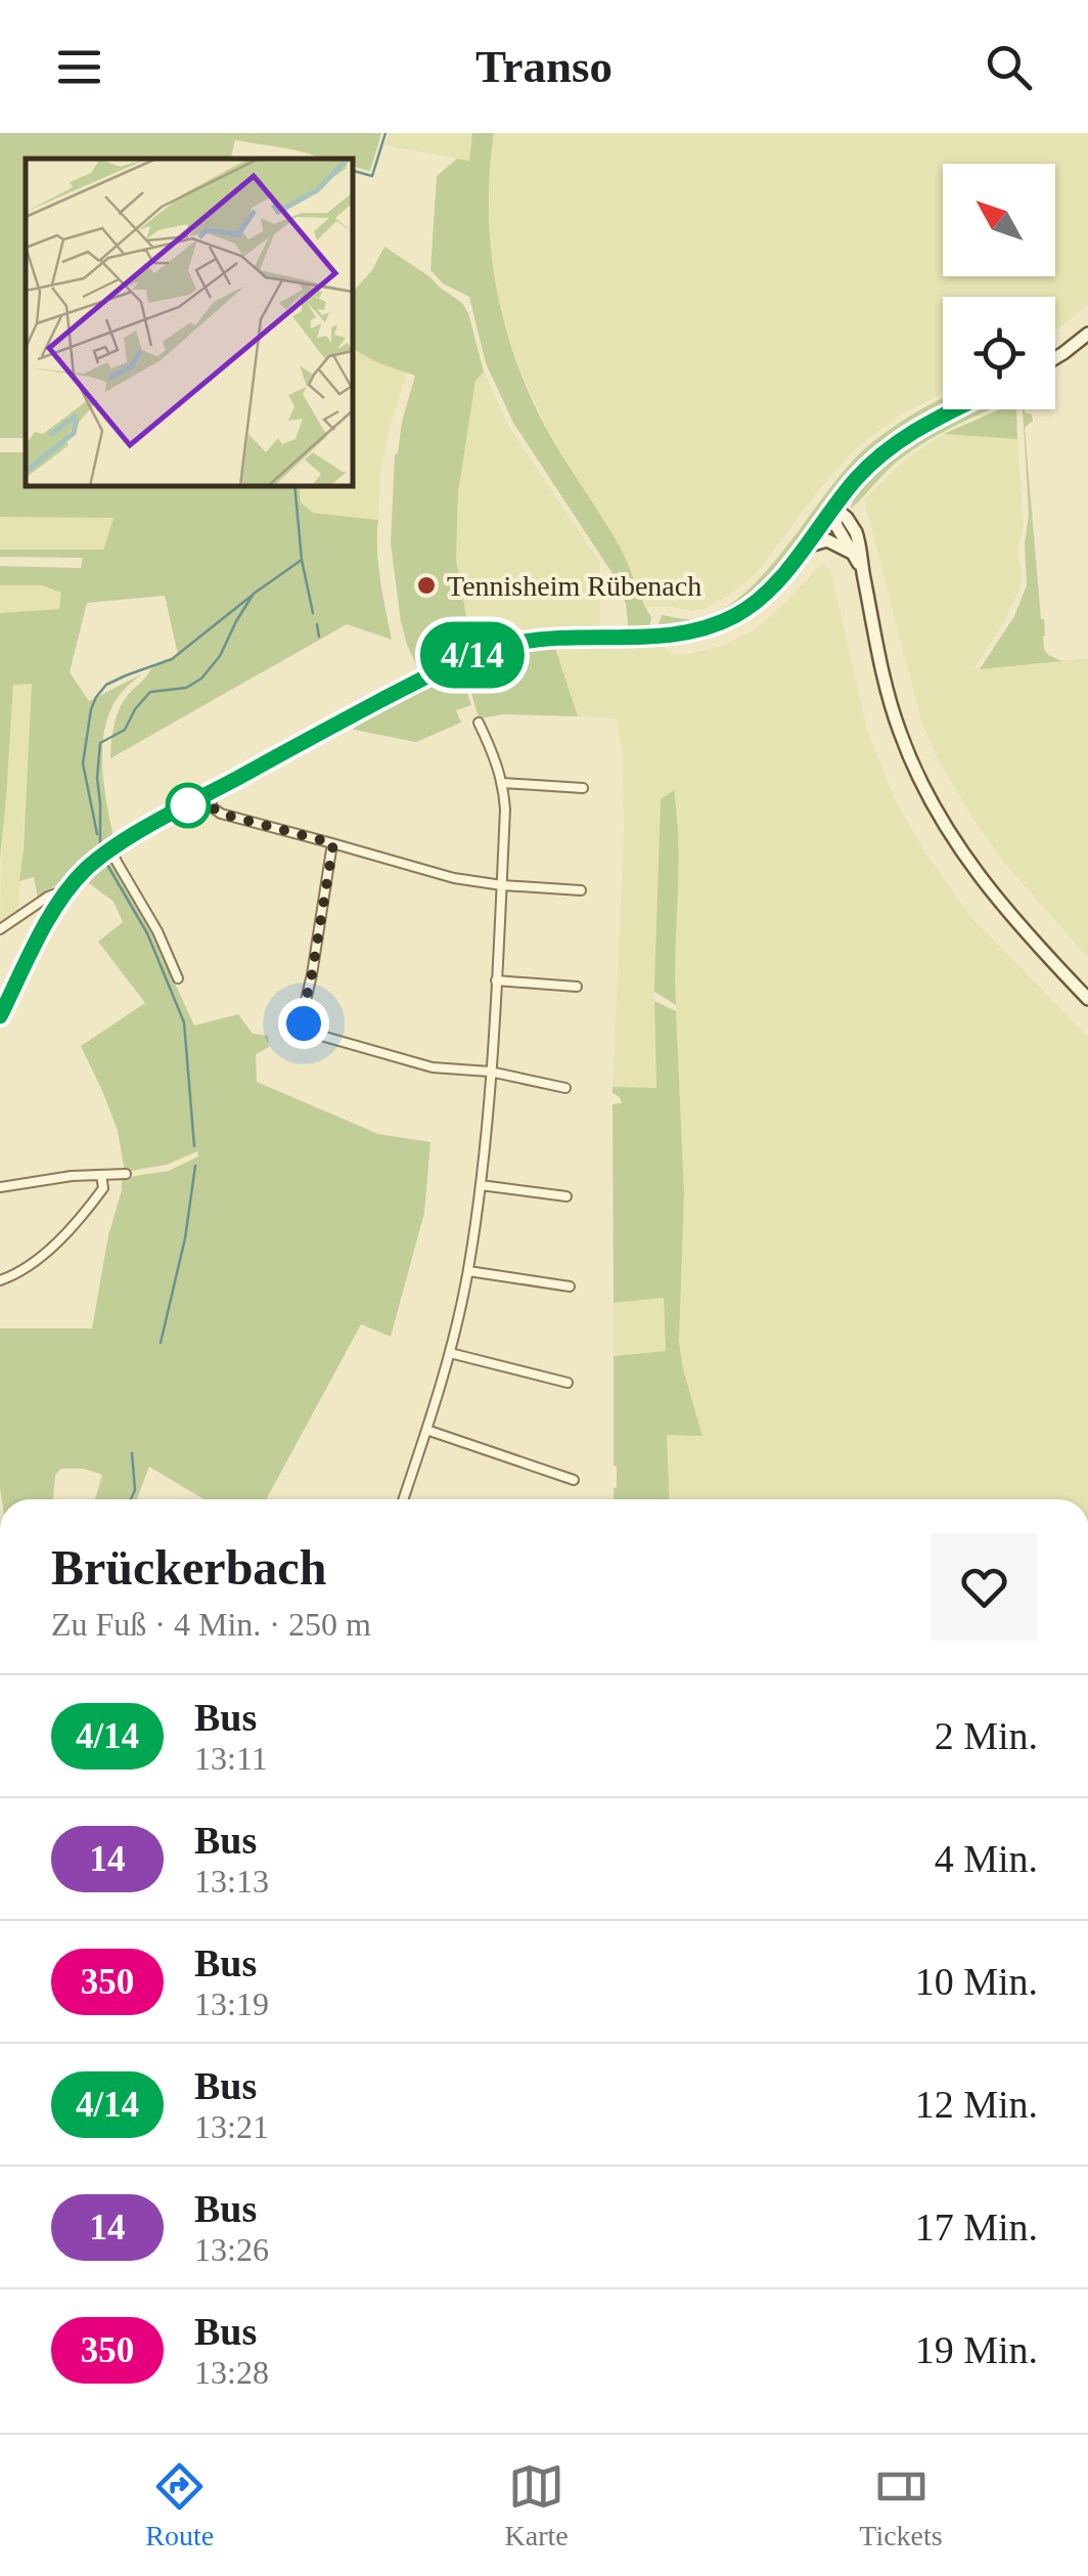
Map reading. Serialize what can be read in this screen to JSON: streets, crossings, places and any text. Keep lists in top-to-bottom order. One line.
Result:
{"places":["Tennisheim Rübenach"],"lines":["bus line 4/14"],"north":"top left","page":{"header":"Transo","on_map":"4/14","heading":["Brückerbach","Zu Fuß · 4 Min. · 250 m"],"list":[{"mark":"4/14","name":"Bus","note":"13:11","value":"2 Min."},{"mark":"14","name":"Bus","note":"13:13","value":"4 Min."},{"mark":"350","name":"Bus","note":"13:19","value":"10 Min."},{"mark":"4/14","name":"Bus","note":"13:21","value":"12 Min."},{"mark":"14","name":"Bus","note":"13:26","value":"17 Min."},{"mark":"350","name":"Bus","note":"13:28","value":"19 Min."}],"tabs":["Route","Karte","Tickets"]}}
